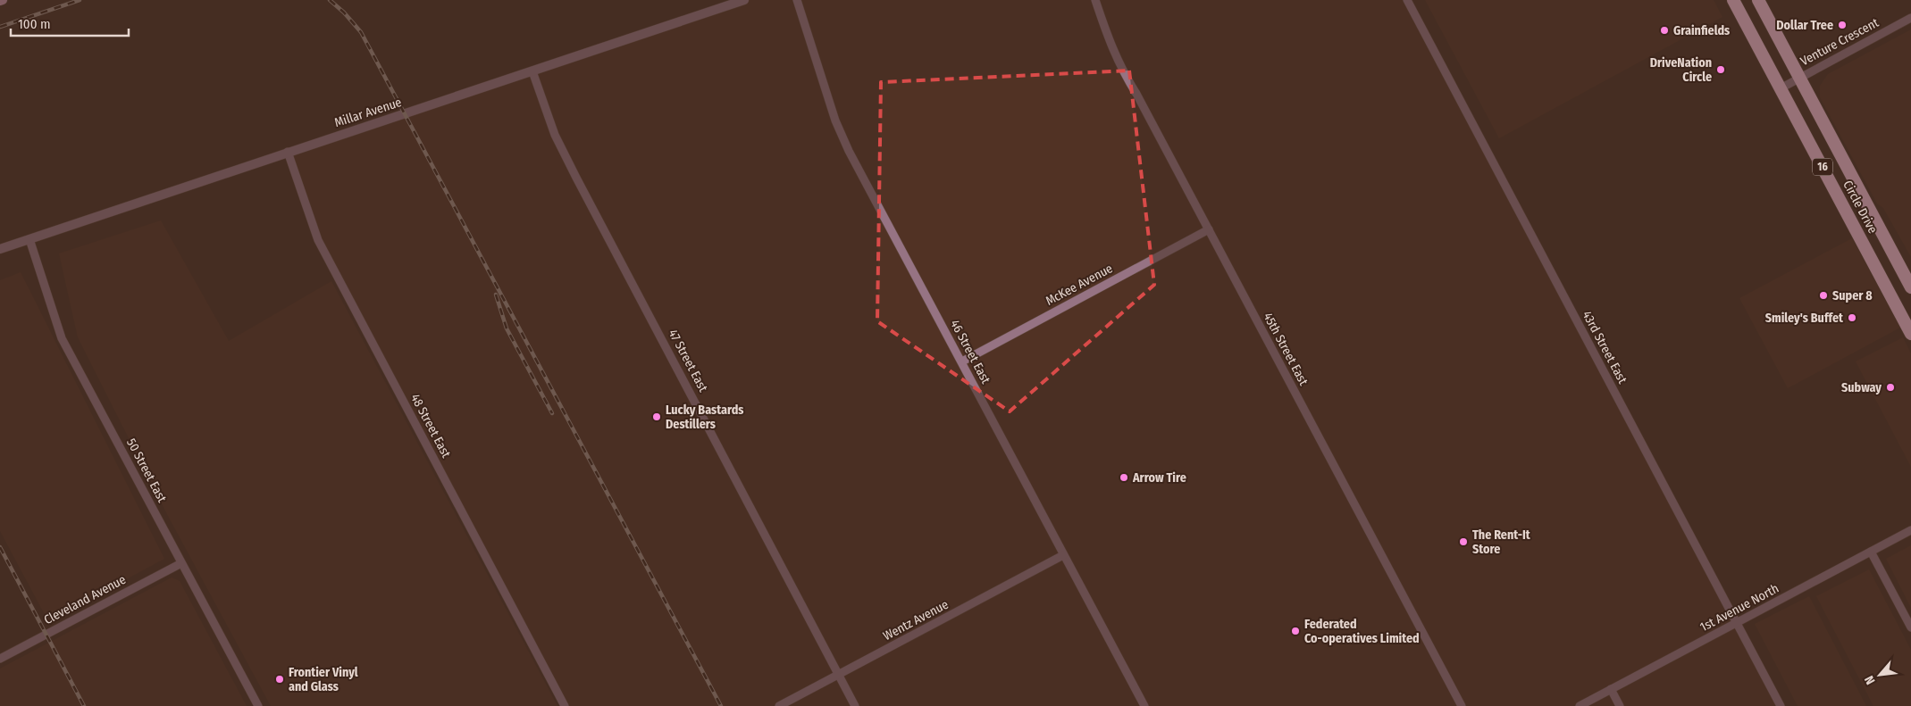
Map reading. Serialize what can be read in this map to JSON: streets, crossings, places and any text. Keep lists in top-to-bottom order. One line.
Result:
{"streets":{"highway":["16","Circle Drive"],"street":["Venture Crescent","Millar Avenue","McKee Avenue","43rd Street East","45th Street East","46 Street East","47 Street East","48 Street East","50 Street East","Cleveland Avenue","1st Avenue North","Wentz Avenue"]},"crossings":[["Venture Crescent","Circle Drive"],["Millar Avenue","47 Street East"],["Millar Avenue","48 Street East"],["Millar Avenue","50 Street East"],["McKee Avenue","45th Street East"],["McKee Avenue","46 Street East"],["43rd Street East","1st Avenue North"],["46 Street East","Wentz Avenue"],["47 Street East","Wentz Avenue"],["50 Street East","Cleveland Avenue"]],"places":["Dollar Tree","Grainfields","DriveNation Circle","Super 8","Smiley's Buffet","Subway","Lucky Bastards Destillers","Arrow Tire","The Rent-It Store","Federated Co-operatives Limited","Frontier Vinyl and Glass"],"scale_bar":"100 m","north":"bottom left"}
